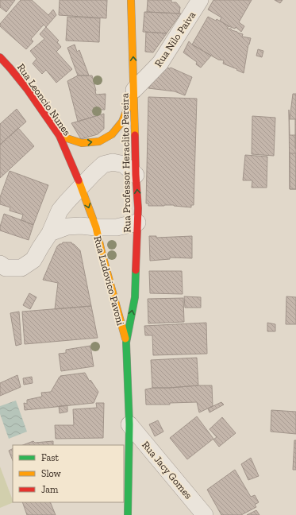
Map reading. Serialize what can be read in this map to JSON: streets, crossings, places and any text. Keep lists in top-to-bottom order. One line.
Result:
{"streets":{"main road":["Rua Leoncio Nunes","Rua Professor Heraclito Pereira","Rua Ludovico Pavoni"],"street":["Rua Nilo Paiva","Rua Jacy Gomes"]},"crossings":[["Rua Nilo Paiva","Rua Professor Heraclito Pereira"],["Rua Leoncio Nunes","Rua Professor Heraclito Pereira"],["Rua Leoncio Nunes","Rua Ludovico Pavoni"],["Rua Professor Heraclito Pereira","Rua Ludovico Pavoni"],["Rua Professor Heraclito Pereira","Rua Jacy Gomes"]],"one_way":["Rua Professor Heraclito Pereira"],"legend":["Fast","Slow","Jam"]}
